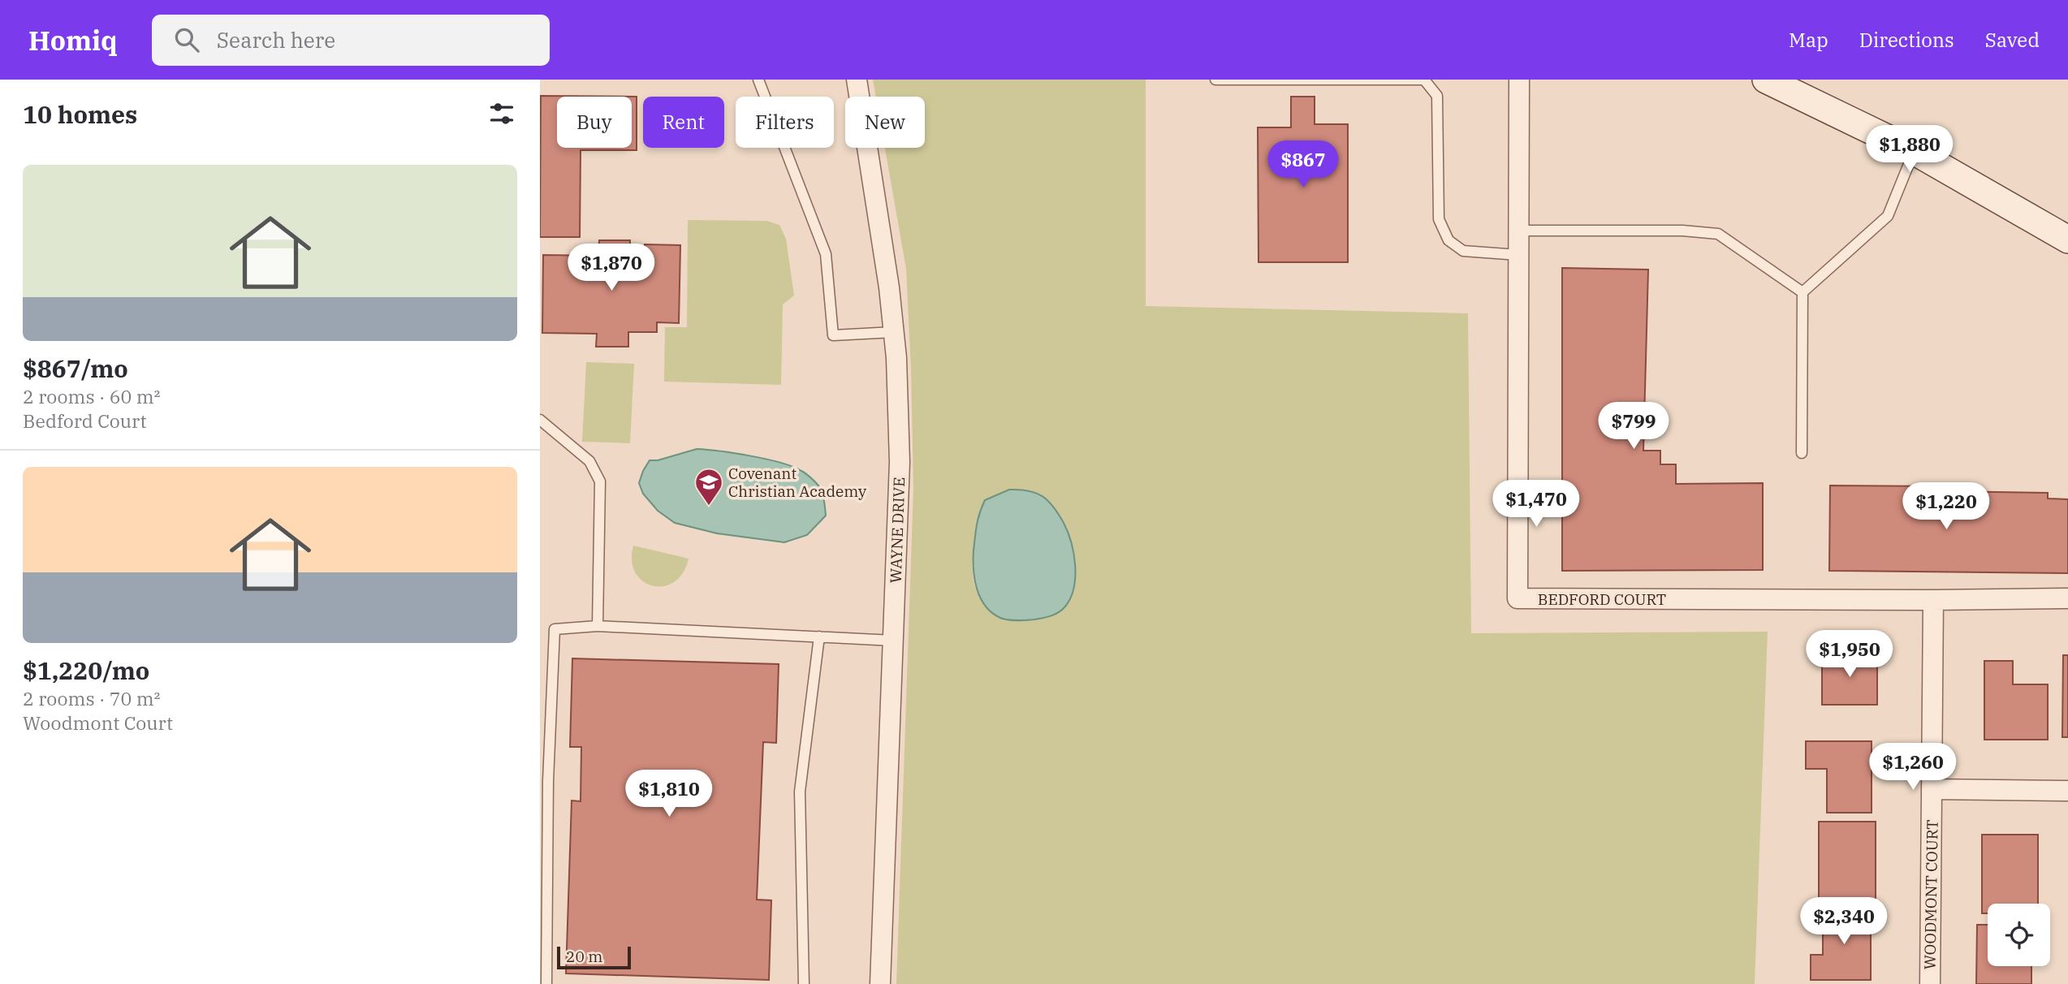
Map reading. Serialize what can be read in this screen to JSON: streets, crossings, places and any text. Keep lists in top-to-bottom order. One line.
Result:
{"streets":{"street":["WAYNE DRIVE","BEDFORD COURT","WOODMONT COURT"]},"crossings":[["BEDFORD COURT","WOODMONT COURT"]],"places":{"school or university":["Covenant Christian Academy"]},"scale_bar":"20 m","page":{"header":"Homiq","search":"Search here","nav":["Map","Directions","Saved"],"heading":"10 homes","chip":["Buy","Rent","Filters","New"],"price":["$1,880","$867","$1,870","$799","$1,470","$1,220","$1,950","$1,260","$1,810","$2,340"],"list":[{"name":"$867/mo","note":"2 rooms · 60 m² · Bedford Court"},{"name":"$1,220/mo","note":"2 rooms · 70 m² · Woodmont Court"}],"scale":"20 m"}}
